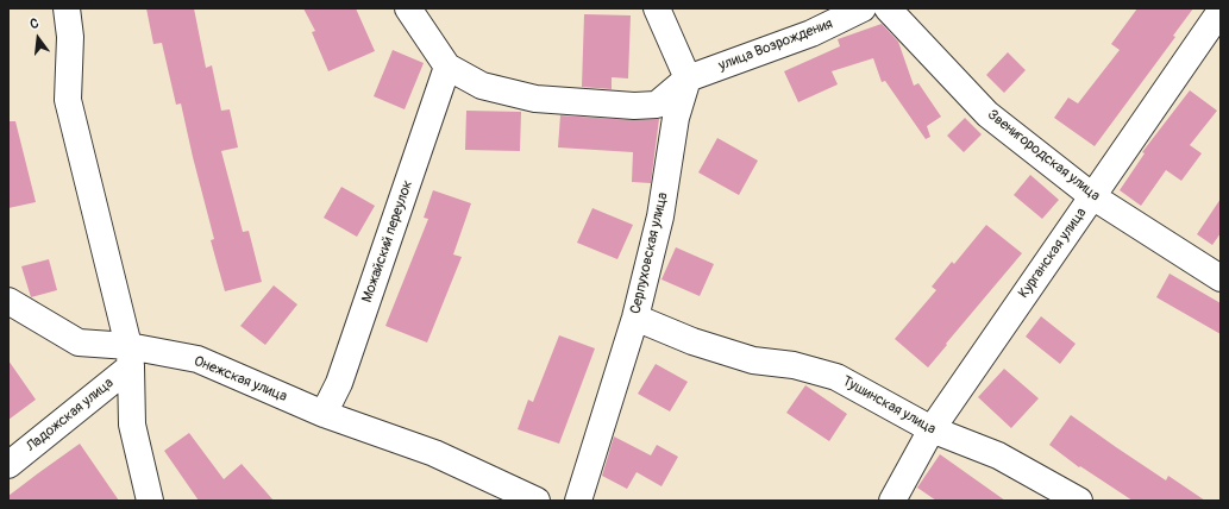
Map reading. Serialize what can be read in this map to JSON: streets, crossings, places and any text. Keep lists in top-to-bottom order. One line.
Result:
{"streets":{"street":["улица Возрождения","Звенигородская улица","Можайский переулок","Серпуховская улица","Курганская улица","Онежская улица","Тушинская улица","Ладожская улица"]},"crossings":[["улица Возрождения","Серпуховская улица"],["Звенигородская улица","Курганская улица"],["Можайский переулок","Онежская улица"],["Серпуховская улица","Тушинская улица"],["Курганская улица","Тушинская улица"],["Онежская улица","Ладожская улица"]],"north":"top"}
